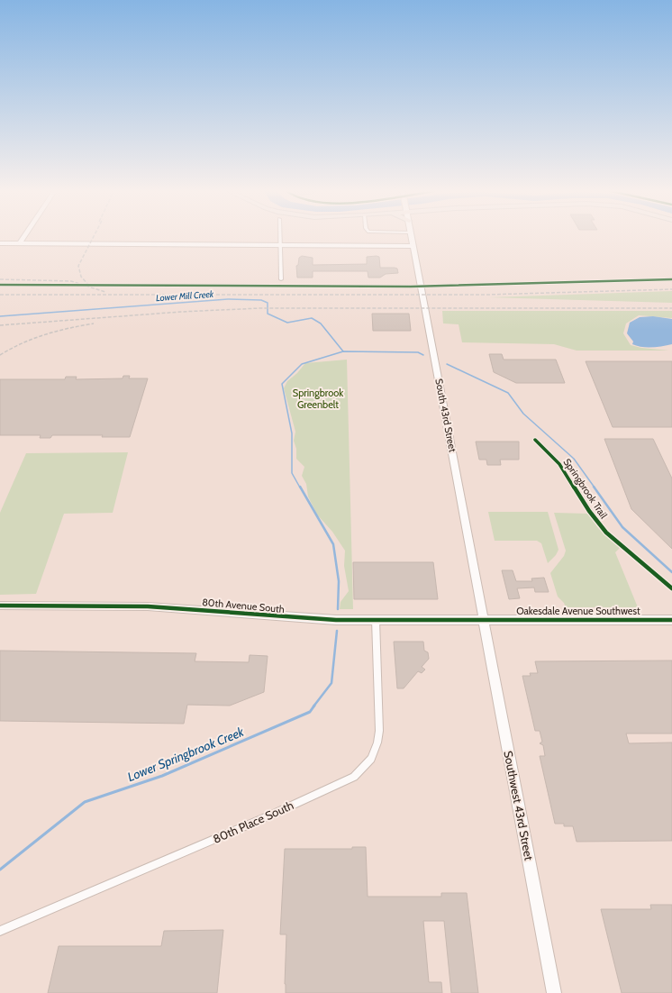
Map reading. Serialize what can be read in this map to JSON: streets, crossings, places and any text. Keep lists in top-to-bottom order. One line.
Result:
{"streets":{"street":["South 43rd Street","80th Avenue South","Oakesdale Avenue Southwest","Southwest 43rd Street","80th Place South"],"cycle path":["Springbrook Trail"]},"crossings":[["South 43rd Street","80th Avenue South"],["South 43rd Street","Oakesdale Avenue Southwest"],["South 43rd Street","Southwest 43rd Street"],["80th Avenue South","Oakesdale Avenue Southwest"],["80th Avenue South","Southwest 43rd Street"],["80th Avenue South","80th Place South"],["Oakesdale Avenue Southwest","Southwest 43rd Street"]],"water":["Lower Mill Creek","Lower Springbrook Creek"],"parks":["Springbrook Greenbelt"]}
